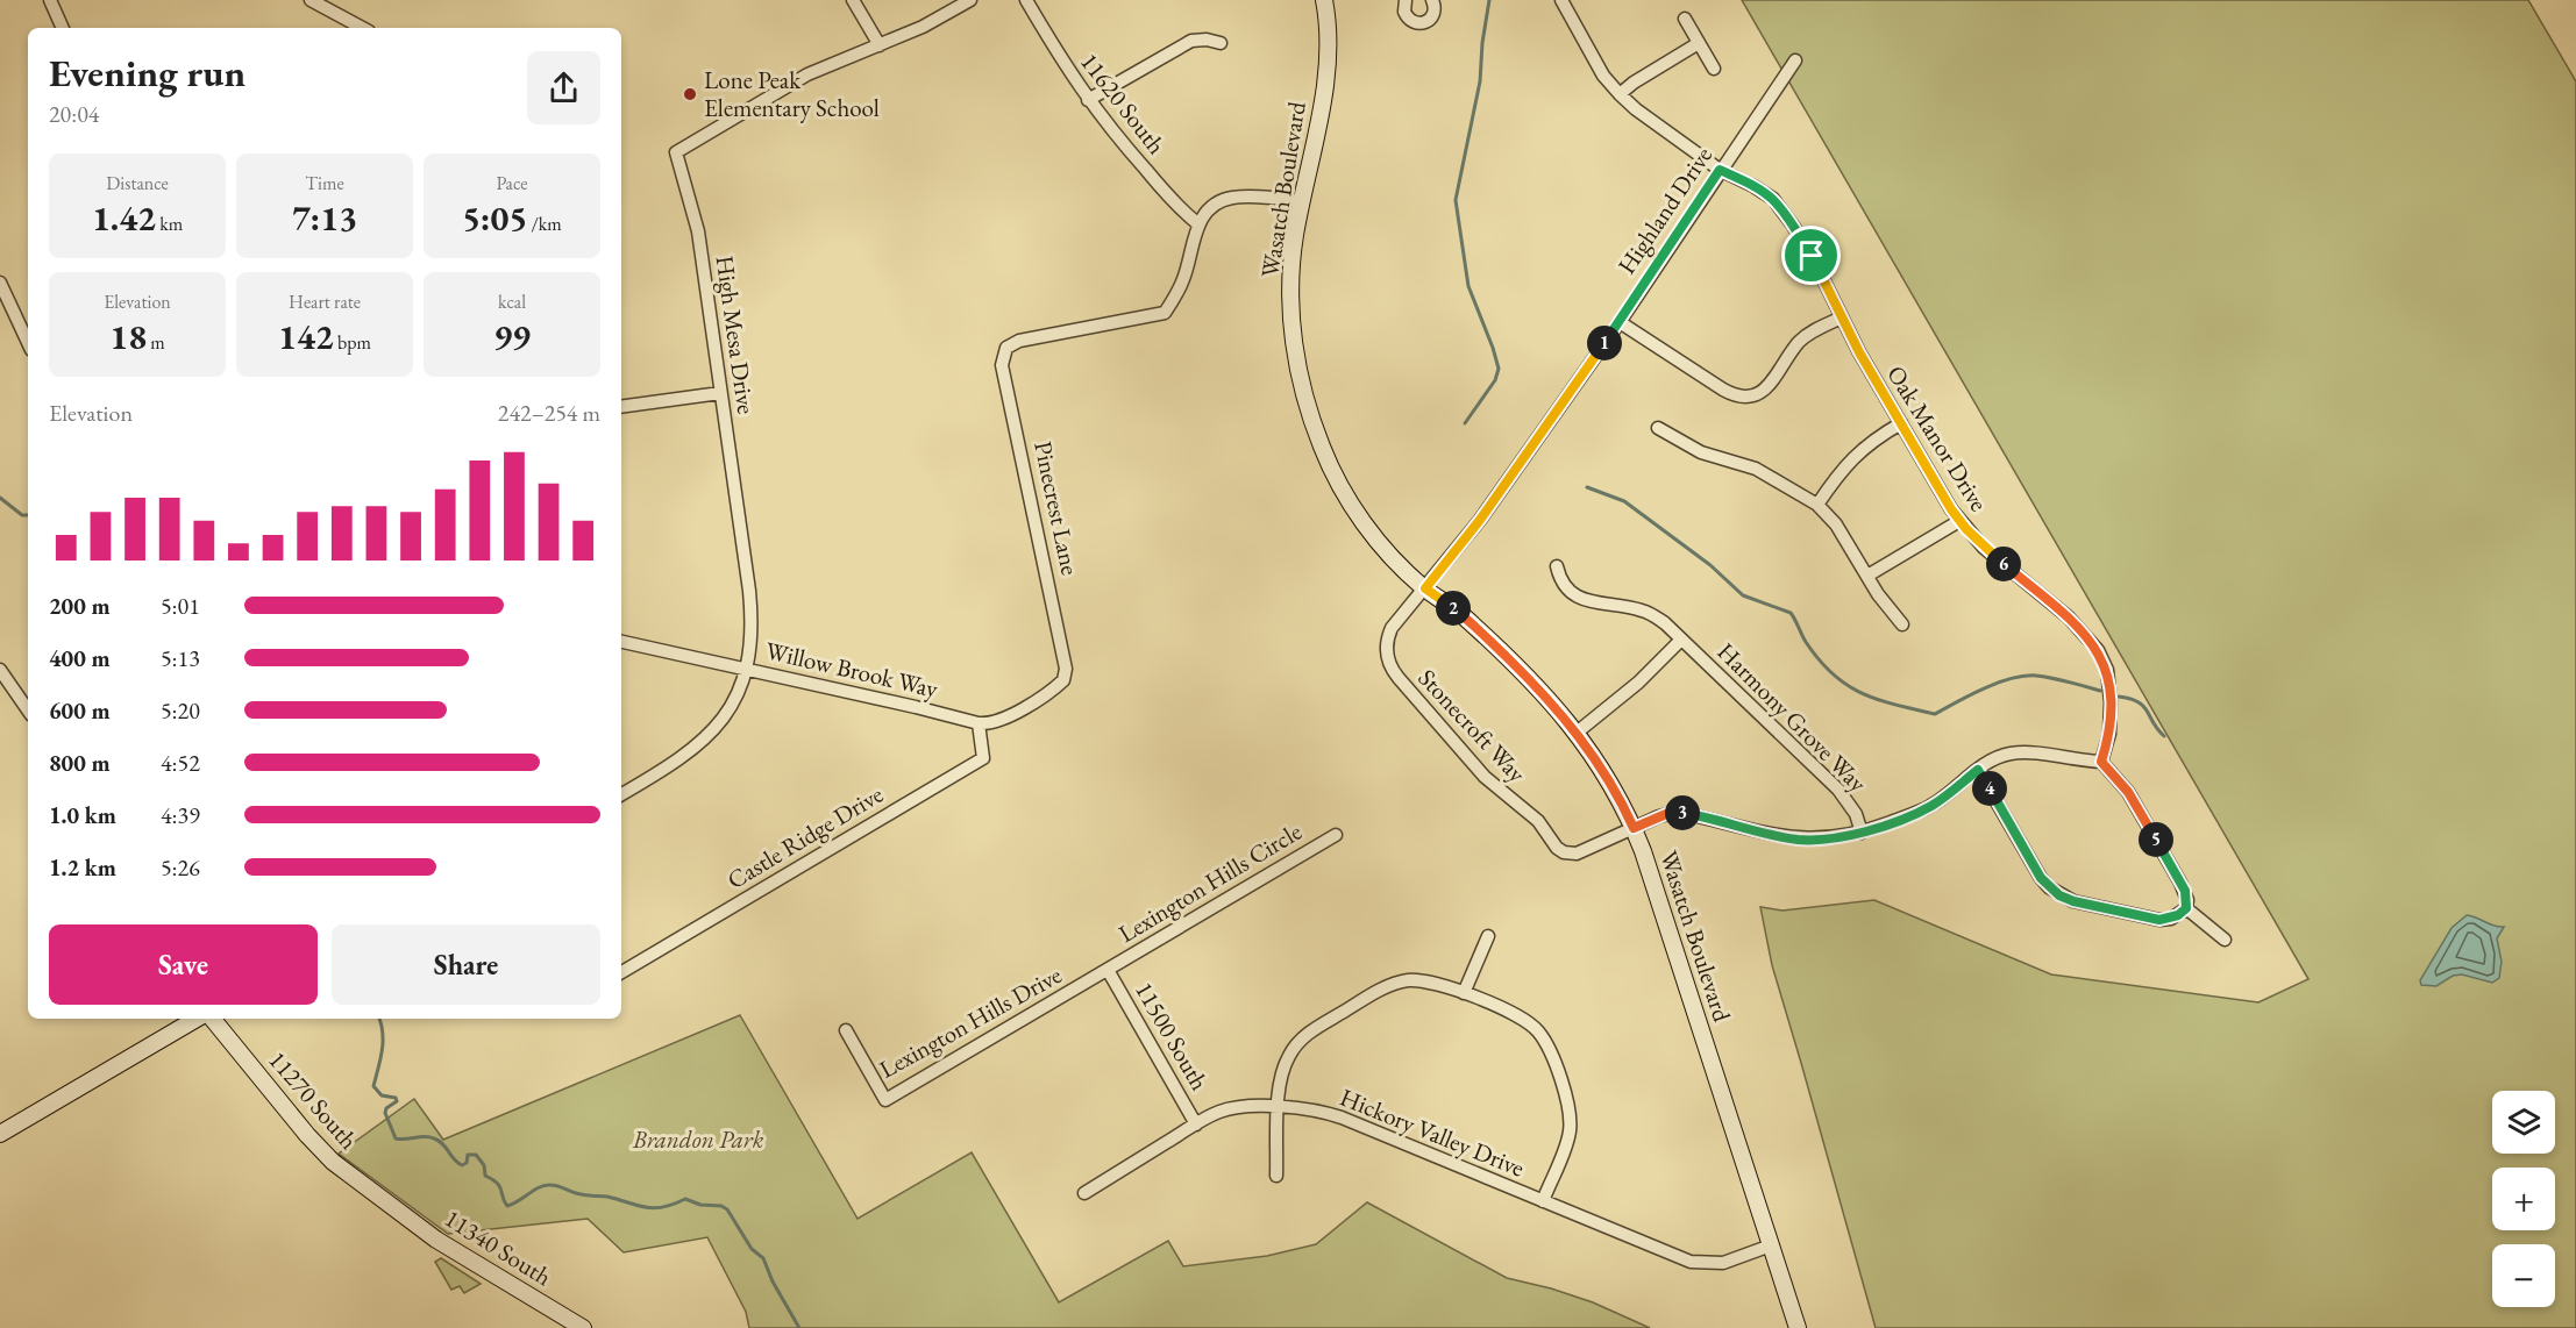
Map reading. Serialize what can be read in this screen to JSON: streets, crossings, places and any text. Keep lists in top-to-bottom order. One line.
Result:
{"streets":{"main road":["Wasatch Boulevard","11270 South","11340 South"],"street":["11620 South","Highland Drive","High Mesa Drive","Oak Manor Drive","Pinecrest Lane","Willow Brook Way","Harmony Grove Way","Stonecroft Way","Castle Ridge Drive","Lexington Hills Circle","Lexington Hills Drive","11500 South","Hickory Valley Drive"]},"crossings":[["11620 South","Pinecrest Lane"],["Wasatch Boulevard","Highland Drive"],["Wasatch Boulevard","Stonecroft Way"],["Wasatch Boulevard","Hickory Valley Drive"],["Highland Drive","Oak Manor Drive"],["Highland Drive","Stonecroft Way"],["High Mesa Drive","Willow Brook Way"],["Pinecrest Lane","Willow Brook Way"],["Willow Brook Way","Castle Ridge Drive"],["Lexington Hills Circle","Lexington Hills Drive"],["Lexington Hills Circle","11500 South"],["Lexington Hills Drive","11500 South"],["11500 South","Hickory Valley Drive"],["11270 South","11340 South"]],"parks":["Brandon Park"],"places":["Lone Peak Elementary School"],"page":{"heading":["Evening run","20:04"],"stats":[["Distance","1.42 km"],["Time","7:13"],["Pace","5:05 /km"],["Elevation","18 m"],["Heart rate","142 bpm"],["kcal","99"]],"pins":["1","6","2","4","3","5"],"chart":["Elevation","242–254 m"],"list":[{"name":"200 m","note":"5:01"},{"name":"400 m","note":"5:13"},{"name":"600 m","note":"5:20"},{"name":"800 m","note":"4:52"},{"name":"1.0 km","note":"4:39"},{"name":"1.2 km","note":"5:26"}],"buttons":["Save","Share"],"map_buttons":["+","−"]}}
